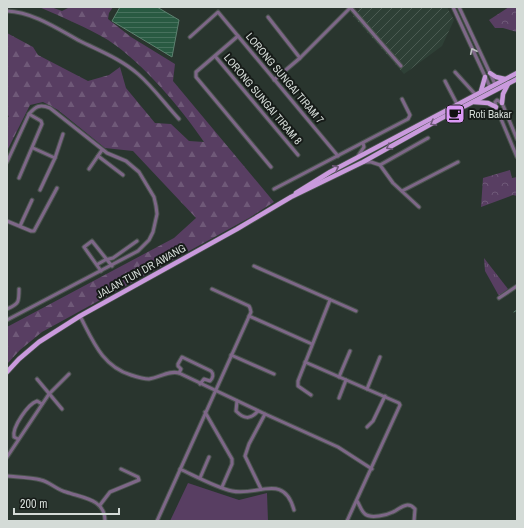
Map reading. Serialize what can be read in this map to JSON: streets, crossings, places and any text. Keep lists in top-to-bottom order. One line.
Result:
{"streets":{"main road":["JALAN TUN DR AWANG"],"street":["LORONG SUNGAI TIRAM 7","LORONG SUNGAI TIRAM 8"]},"places":{"cafe":["Roti Bakar"]},"scale_bar":"200 m"}
